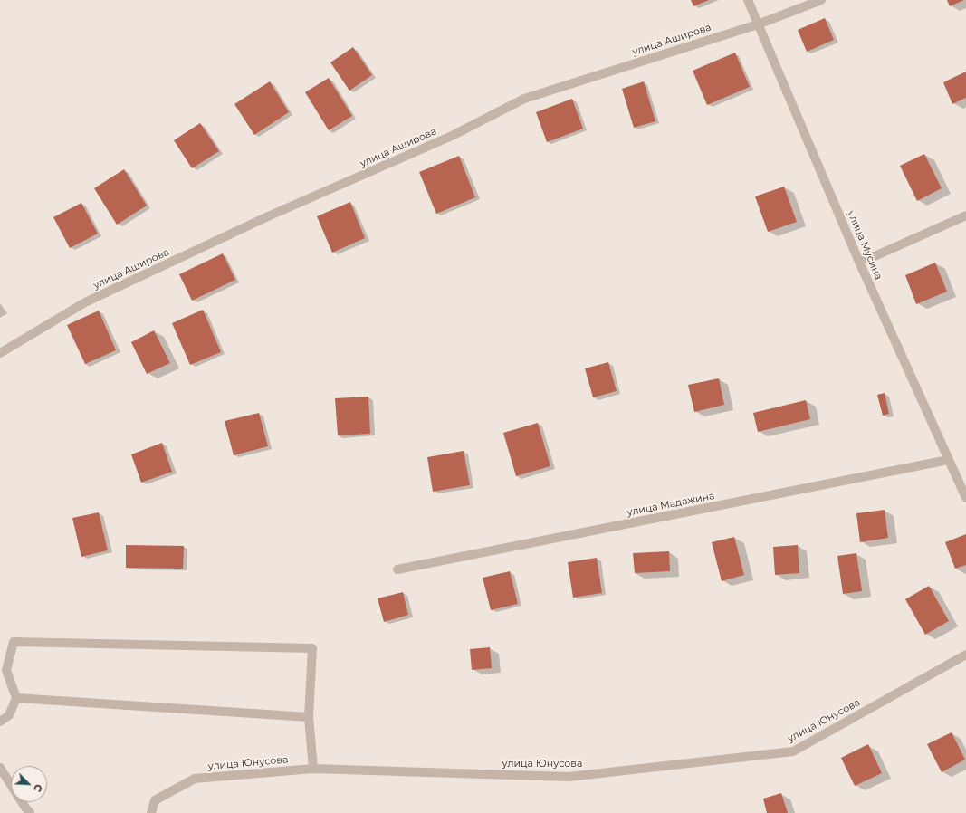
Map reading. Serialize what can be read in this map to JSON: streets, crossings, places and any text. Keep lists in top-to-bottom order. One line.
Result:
{"streets":{"street":["улица Аширова","улица Мусина","улица Мадажина","улица Юнусова"]},"crossings":[["улица Аширова","улица Мусина"],["улица Мусина","улица Мадажина"]],"north":"bottom right"}
